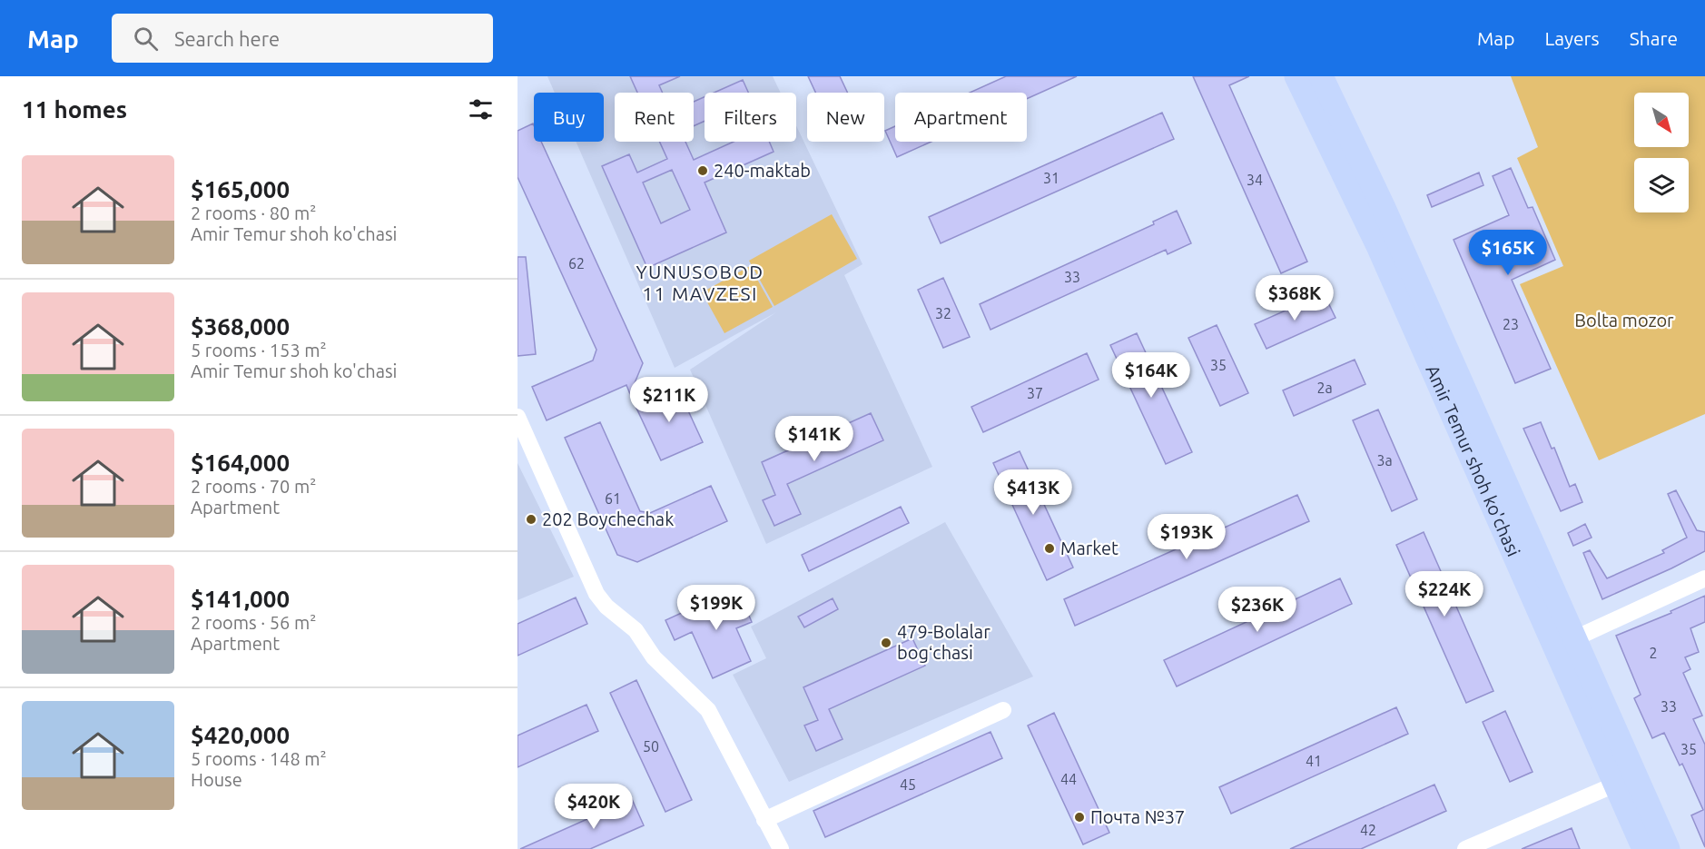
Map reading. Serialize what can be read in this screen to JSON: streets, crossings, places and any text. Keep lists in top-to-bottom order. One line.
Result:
{"streets":{"main road":["Amir Temur shoh ko'chasi"]},"districts":["YUNUSOBOD 11 MAVZESI"],"parks":["Bolta mozor"],"places":["240-maktab","202 Boychechak","Market","479-Bolalar bogʻchasi","Почта №37"],"house_numbers":["31","34","62","33","32","23","35","2a","37","3а","61","2","33","50","35","41","44","45","42"],"north":"bottom right","page":{"header":"Map","search":"Search here","nav":["Map","Layers","Share"],"heading":"11 homes","chip":["Buy","Rent","Filters","New","Apartment"],"list":[{"name":"$165,000","note":"2 rooms · 80 m² · Amir Temur shoh ko'chasi"},{"name":"$368,000","note":"5 rooms · 153 m² · Amir Temur shoh ko'chasi"},{"name":"$164,000","note":"2 rooms · 70 m² · Apartment"},{"name":"$141,000","note":"2 rooms · 56 m² · Apartment"},{"name":"$420,000","note":"5 rooms · 148 m² · House"}],"price":["$165K","$368K","$164K","$211K","$141K","$413K","$193K","$224K","$199K","$236K","$420K"]}}
